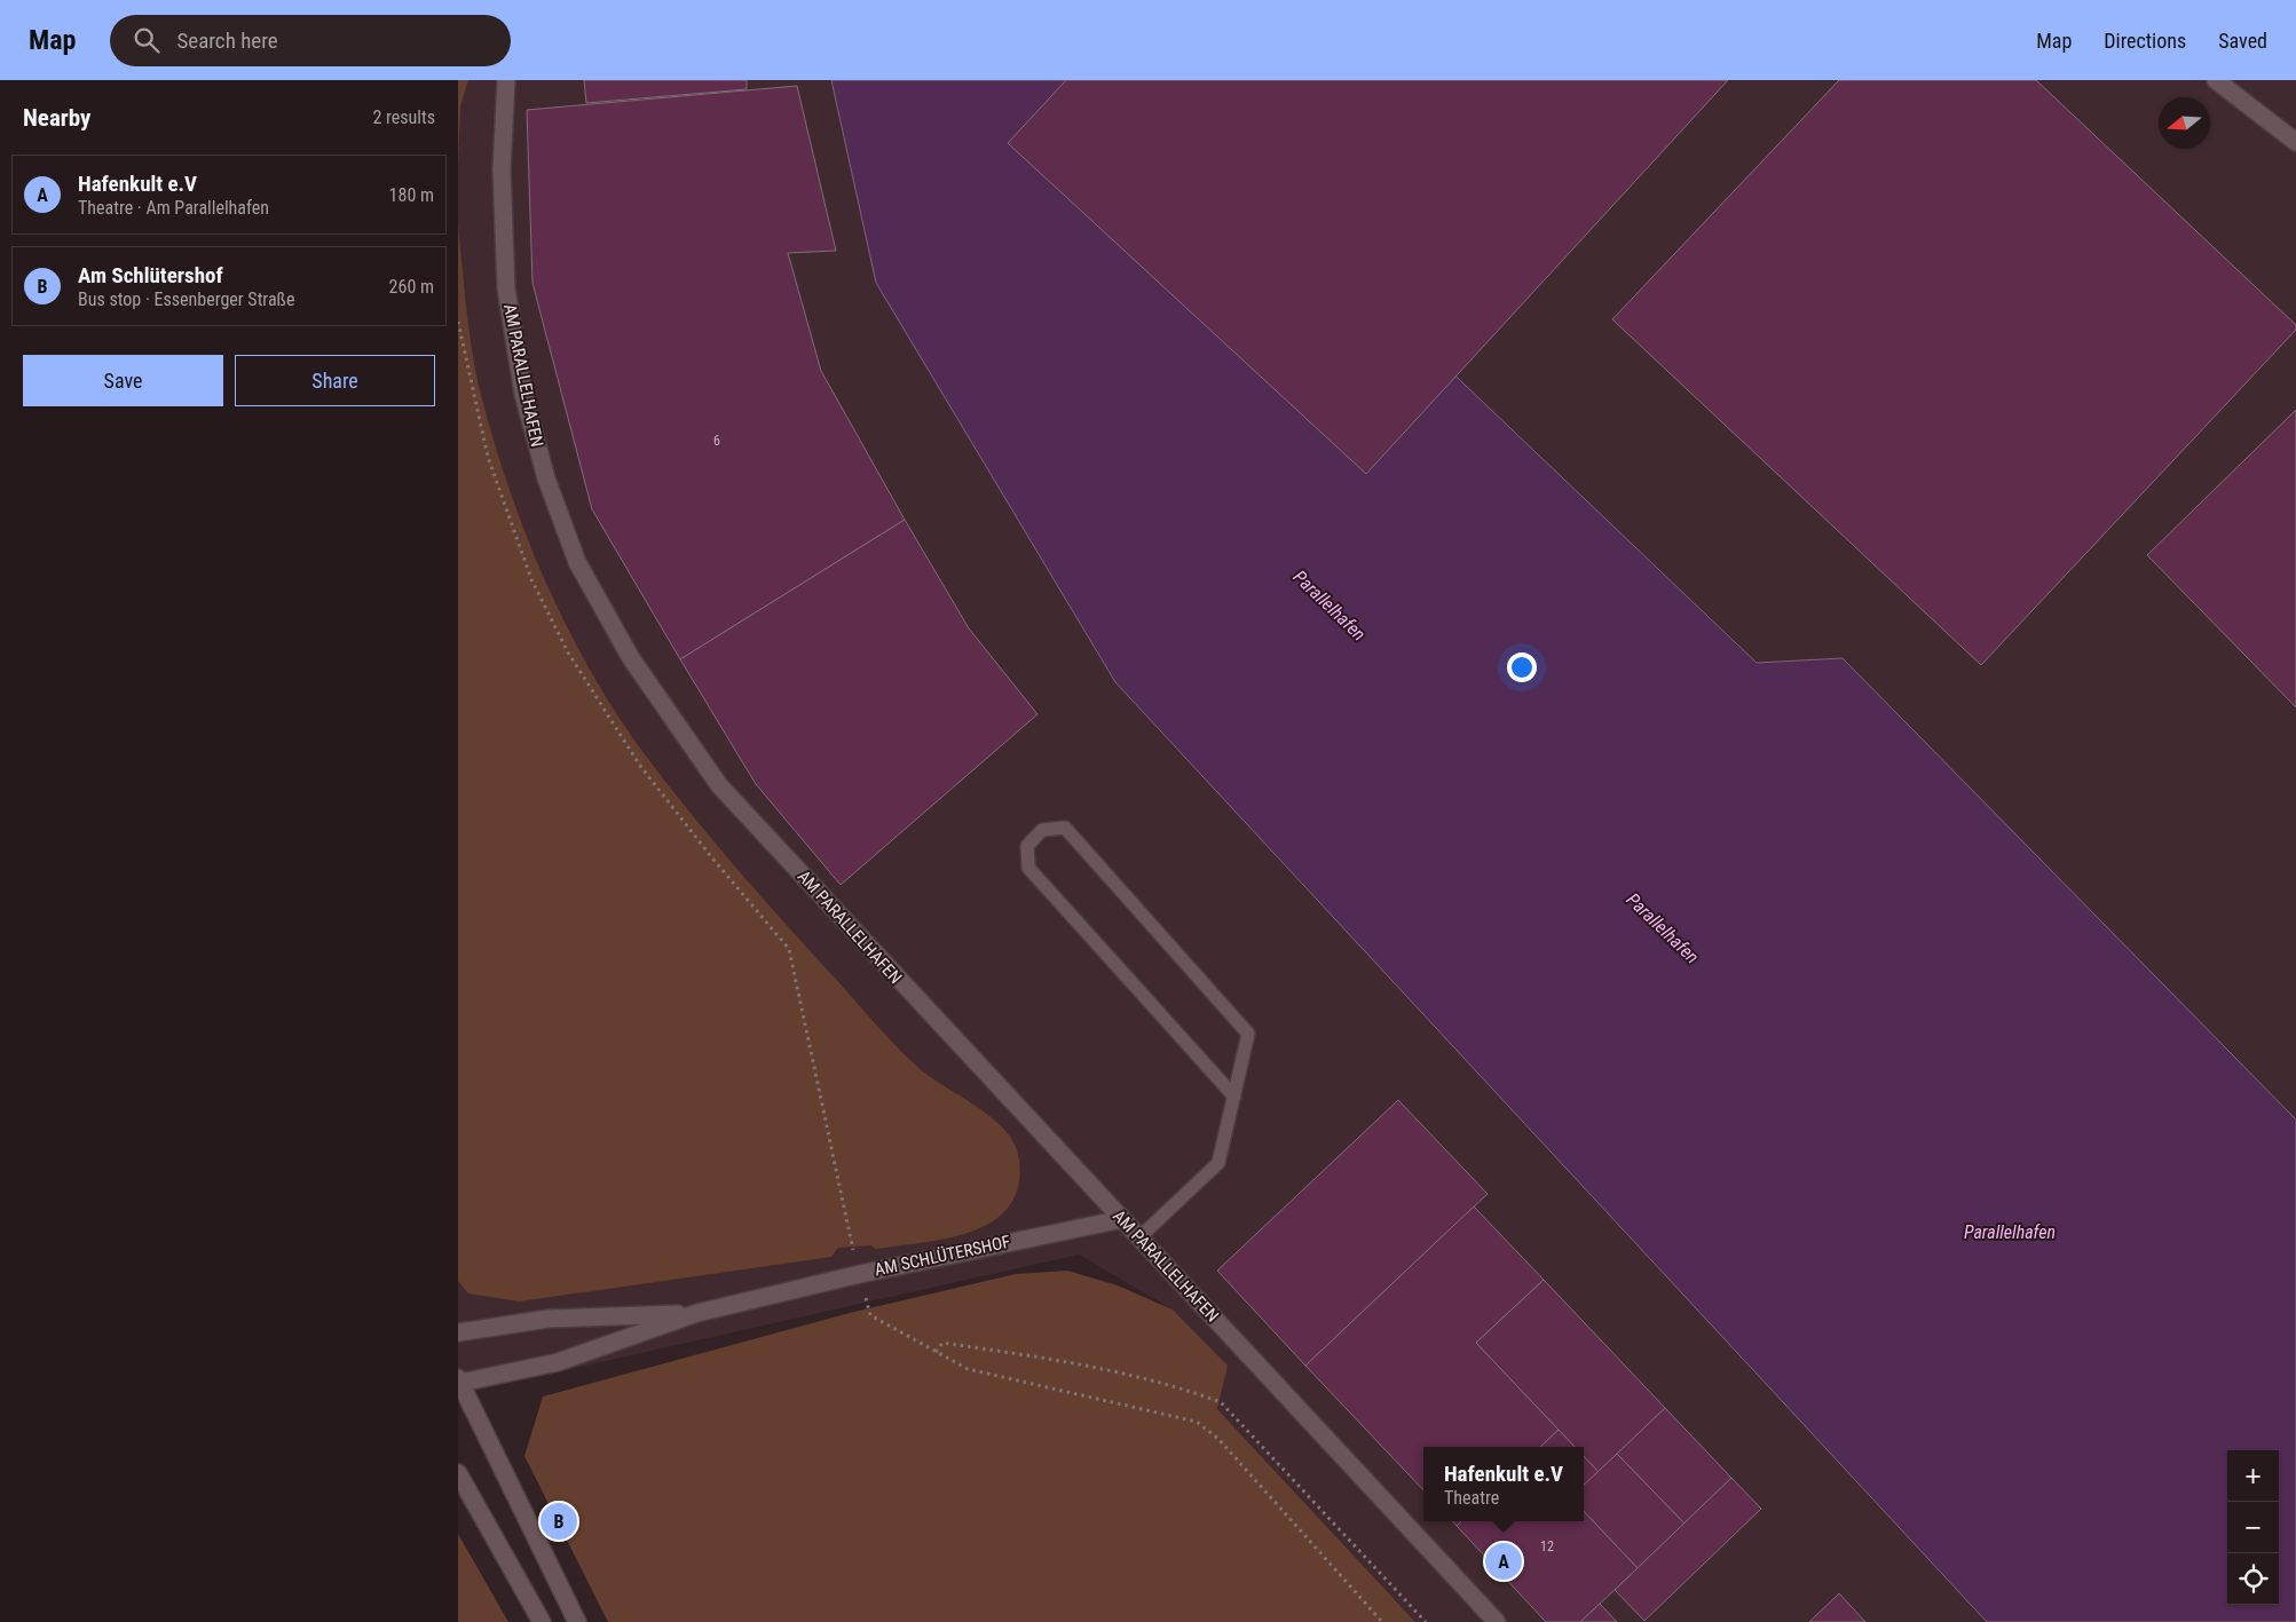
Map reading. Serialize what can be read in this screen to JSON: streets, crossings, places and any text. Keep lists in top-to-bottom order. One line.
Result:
{"streets":{"street":["AM PARALLELHAFEN","AM SCHLÜTERSHOF"]},"crossings":[["AM PARALLELHAFEN","AM SCHLÜTERSHOF"]],"water":["Parallelhafen"],"house_numbers":["6","12"],"north":"left","page":{"header":"Map","search":"Search here","nav":["Map","Directions","Saved"],"heading":["Nearby","2 results"],"list":[{"mark":"A","name":"Hafenkult e.V","note":"Theatre · Am Parallelhafen","value":"180 m"},{"mark":"B","name":"Am Schlütershof","note":"Bus stop · Essenberger Straße","value":"260 m"}],"buttons":["Save","Share"],"popup":["Hafenkult e.V","Theatre"],"map_buttons":["+","−"],"pins":["B","A"]}}
